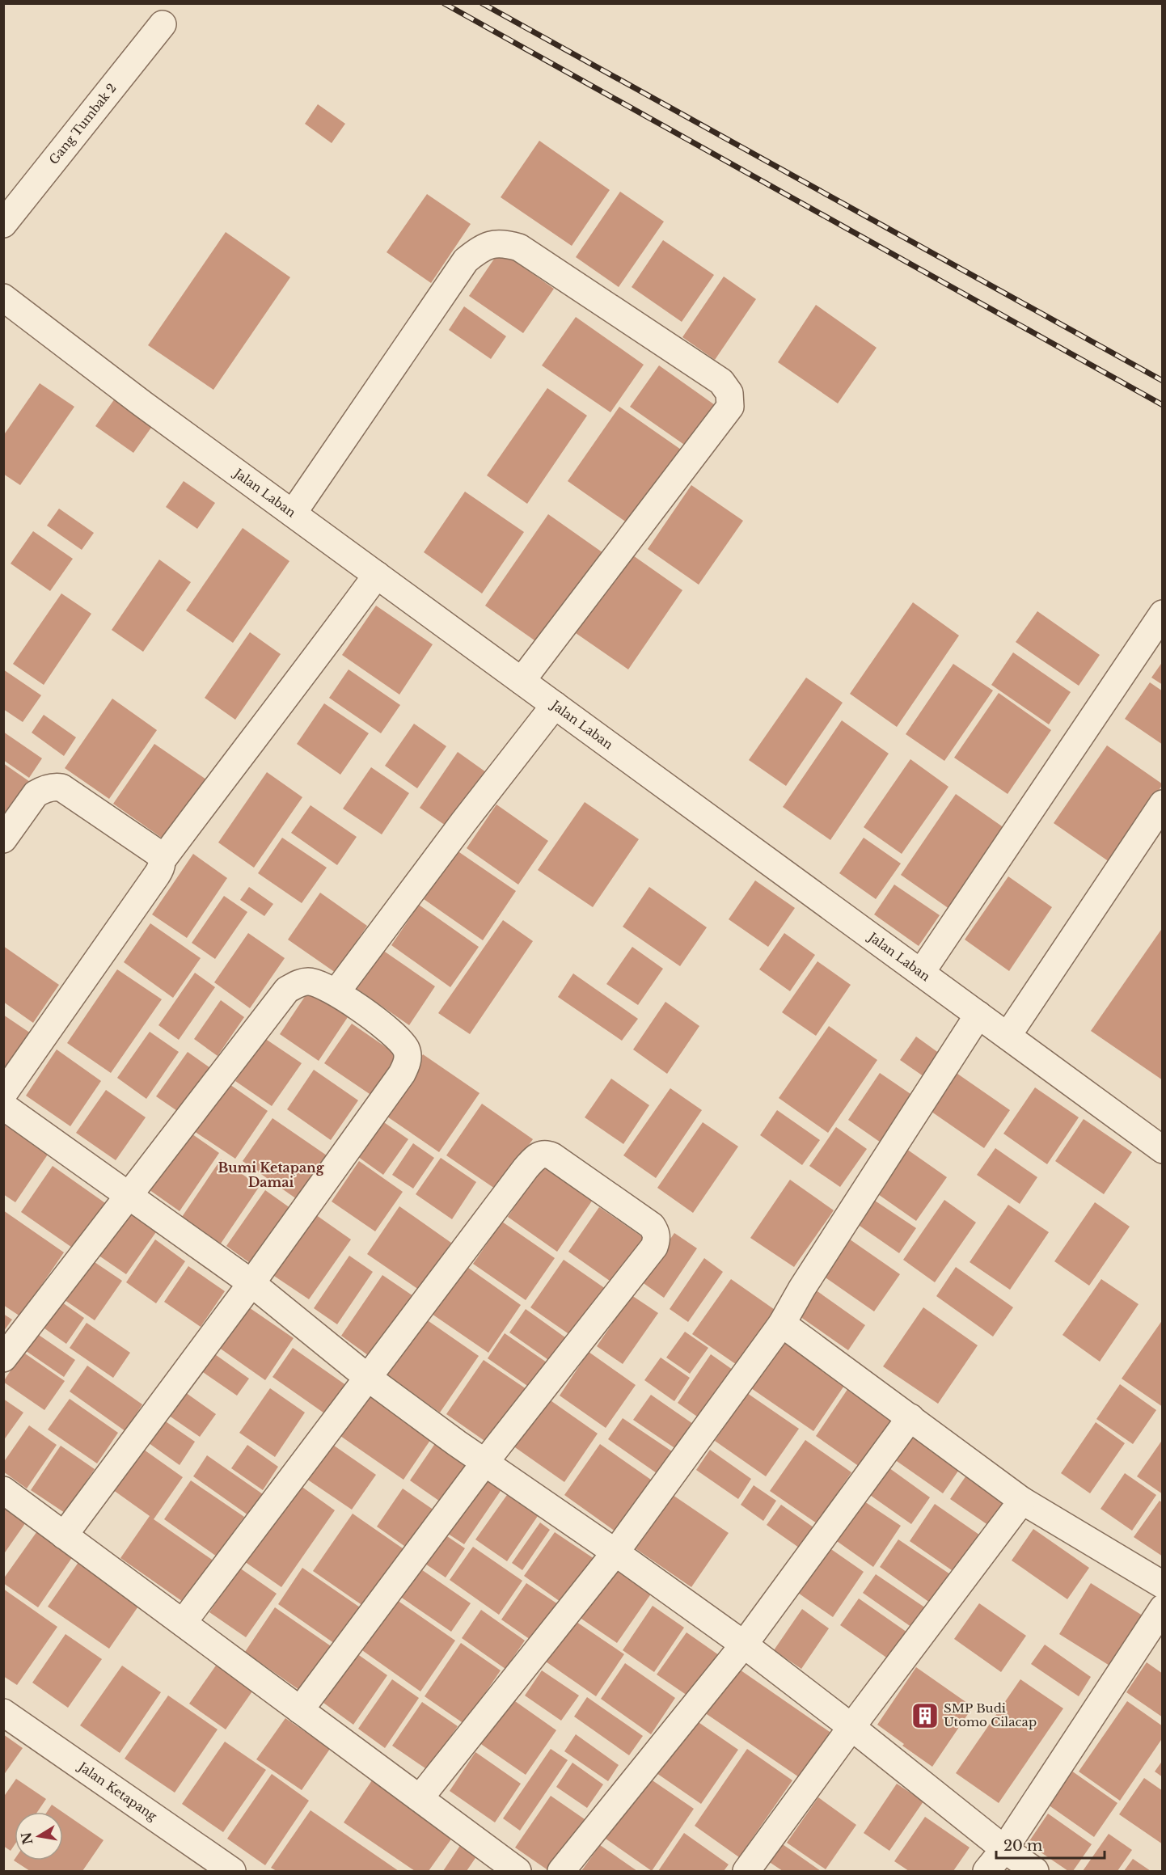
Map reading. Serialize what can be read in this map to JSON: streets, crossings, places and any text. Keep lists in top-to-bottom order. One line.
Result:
{"streets":{"street":["Gang Tumbak 2","Jalan Laban","Jalan Ketapang"]},"districts":["Bumi Ketapang Damai"],"places":{"building":["SMP Budi Utomo Cilacap"]},"scale_bar":"20 m","north":"left"}
